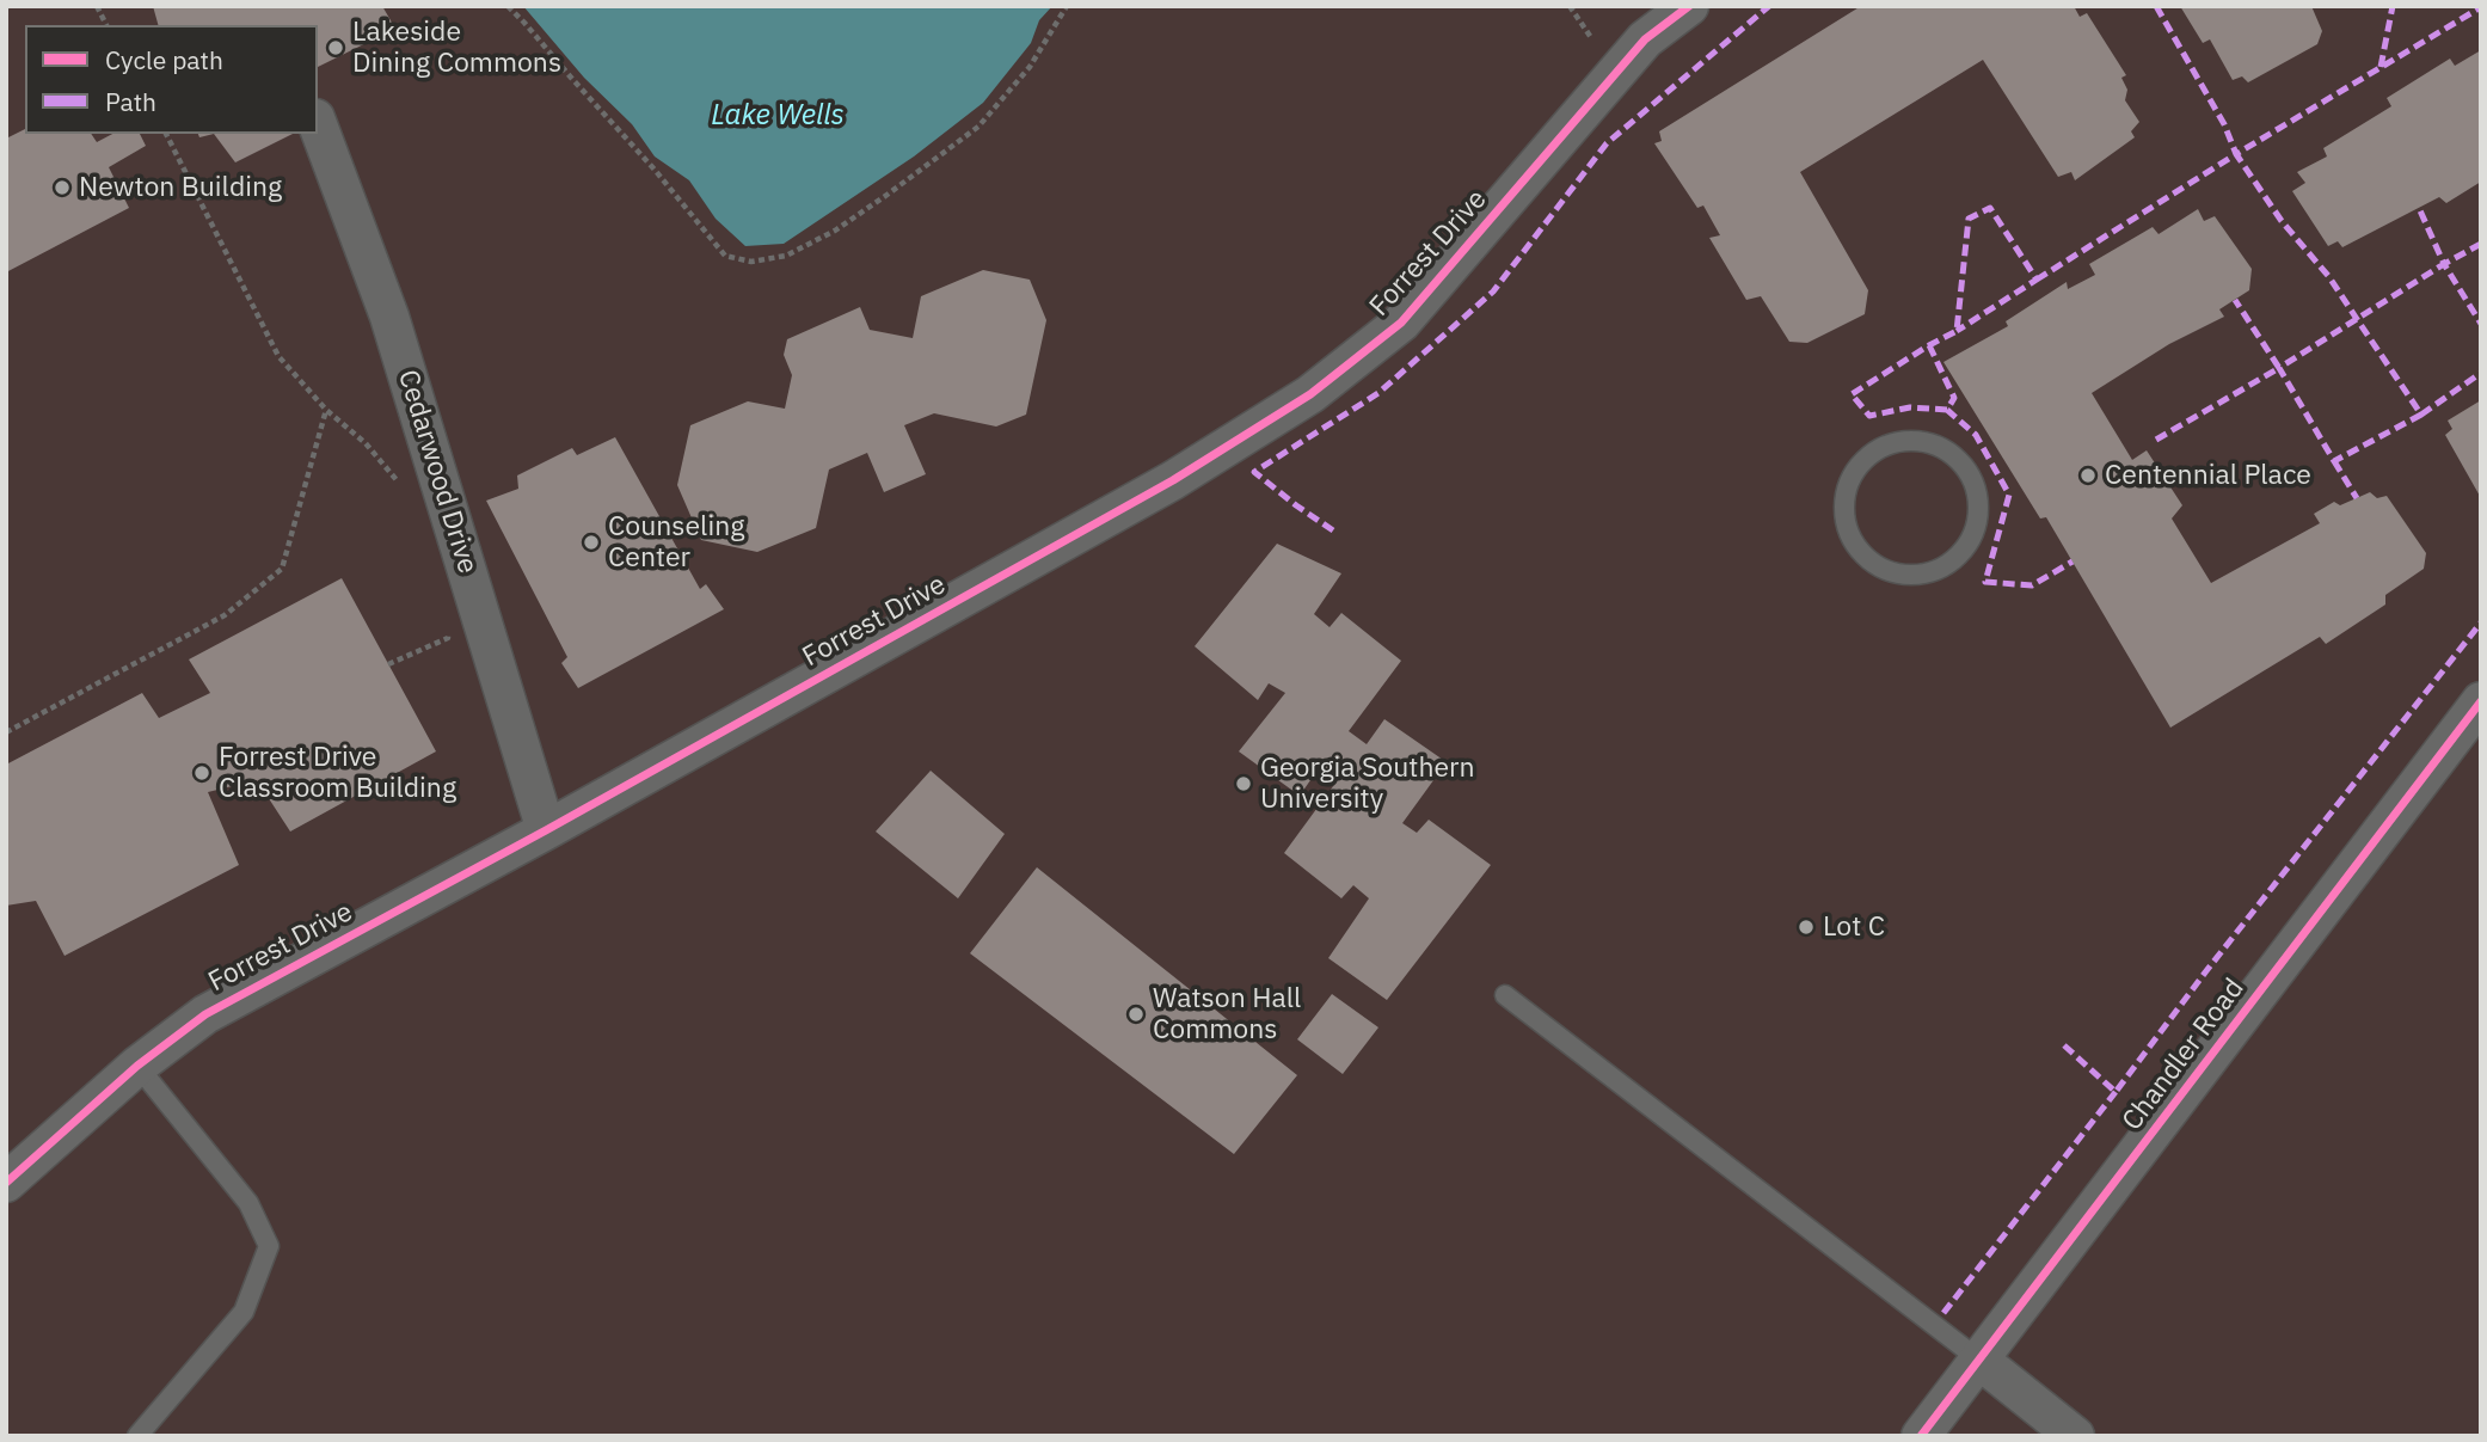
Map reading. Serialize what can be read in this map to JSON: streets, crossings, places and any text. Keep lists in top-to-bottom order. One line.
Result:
{"streets":{"street":["Forrest Drive","Cedarwood Drive","Chandler Road"]},"crossings":[["Forrest Drive","Cedarwood Drive"]],"water":["Lake Wells"],"places":["Lakeside Dining Commons","Newton Building","Centennial Place","Counseling Center","Forrest Drive Classroom Building","Georgia Southern University","Lot C","Watson Hall Commons"],"legend":["Cycle path","Path"]}
